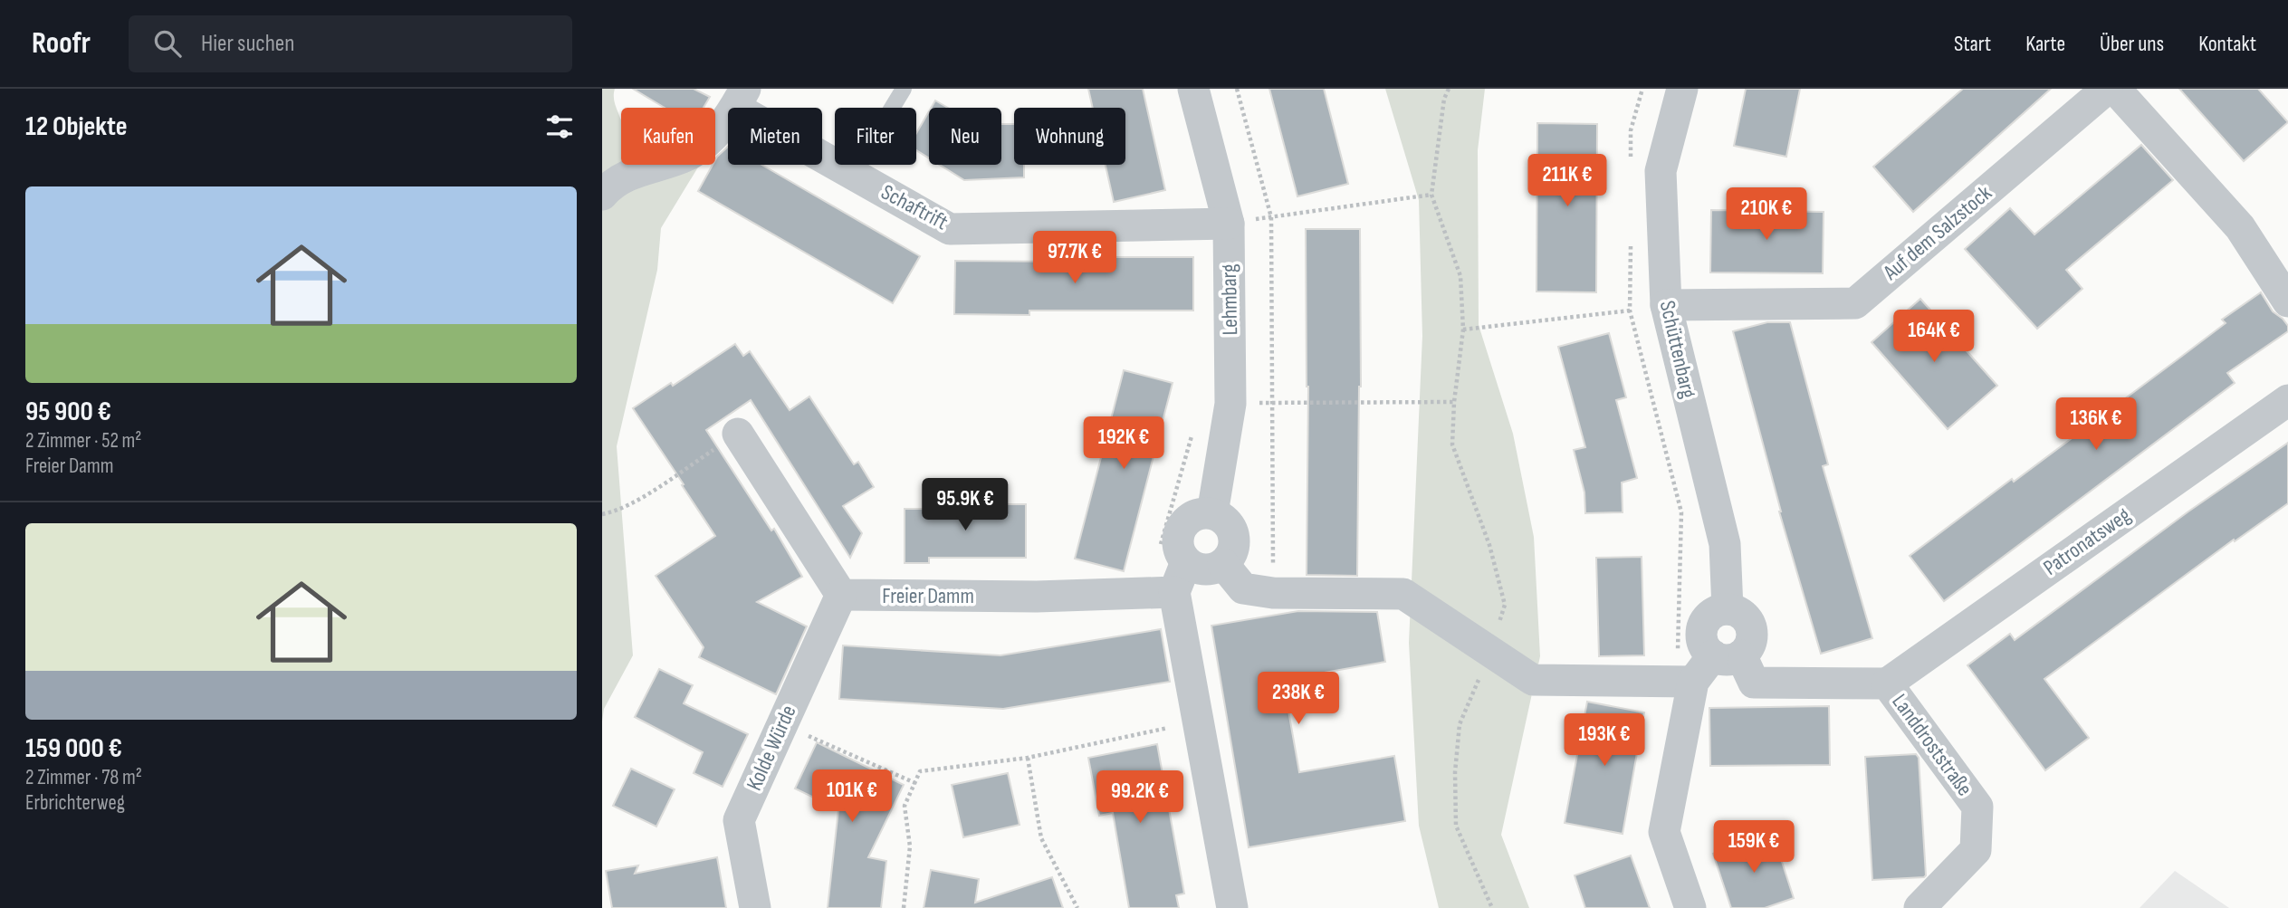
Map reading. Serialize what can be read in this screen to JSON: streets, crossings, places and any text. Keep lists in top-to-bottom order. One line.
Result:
{"streets":{"street":["Schaftrift","Auf dem Salzstock","Lehmbarg","Schüttenbarg","Patronatsweg","Freier Damm","Landdroststraße","Kolde Würde"]},"crossings":[["Schaftrift","Lehmbarg"],["Auf dem Salzstock","Schüttenbarg"],["Schüttenbarg","Landdroststraße"],["Patronatsweg","Landdroststraße"],["Freier Damm","Kolde Würde"]],"page":{"header":"Roofr","search":"Hier suchen","nav":["Start","Karte","Über uns","Kontakt"],"heading":"12 Objekte","chip":["Kaufen","Mieten","Filter","Neu","Wohnung"],"price":["211K €","210K €","97.7K €","164K €","136K €","192K €","95.9K €","238K €","193K €","101K €","99.2K €","159K €"],"list":[{"name":"95 900 €","note":"2 Zimmer · 52 m² · Freier Damm"},{"name":"159 000 €","note":"2 Zimmer · 78 m² · Erbrichterweg"}]}}
